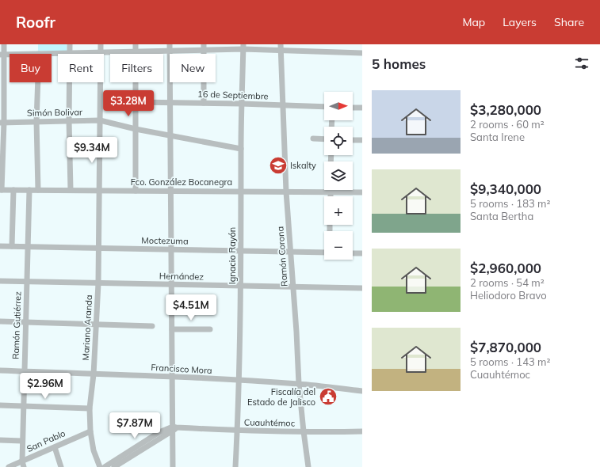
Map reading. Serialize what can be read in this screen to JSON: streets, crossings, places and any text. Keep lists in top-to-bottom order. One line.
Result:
{"streets":{"street":["16 de Septiembre","Simón Bolivar","Fco. González Bocanegra","Moctezuma","Ignacio Rayón","Ramón Corona","Hernández","Ramón Gutiérrez","Mariano Aranda","Francisco Mora","Cuauhtémoc","San Pablo"]},"crossings":[["16 de Septiembre","Ignacio Rayón"],["16 de Septiembre","Ramón Corona"],["Simón Bolivar","Ignacio Rayón"],["Simón Bolivar","Mariano Aranda"],["Fco. González Bocanegra","Ignacio Rayón"],["Fco. González Bocanegra","Ramón Corona"],["Fco. González Bocanegra","Ramón Gutiérrez"],["Fco. González Bocanegra","Mariano Aranda"],["Moctezuma","Ignacio Rayón"],["Moctezuma","Ramón Corona"],["Moctezuma","Ramón Gutiérrez"],["Moctezuma","Mariano Aranda"],["Ignacio Rayón","Hernández"],["Ignacio Rayón","Francisco Mora"],["Ignacio Rayón","Cuauhtémoc"],["Ramón Corona","Hernández"],["Ramón Corona","Francisco Mora"],["Ramón Corona","Cuauhtémoc"],["Hernández","Ramón Gutiérrez"],["Hernández","Mariano Aranda"],["Ramón Gutiérrez","Francisco Mora"],["Ramón Gutiérrez","San Pablo"],["Mariano Aranda","Francisco Mora"],["Mariano Aranda","San Pablo"]],"places":{"school or university":["Iskalty"],"public building":["Fiscalía del Estado de Jalisco"]},"north":"right","page":{"header":"Roofr","nav":["Map","Layers","Share"],"heading":"5 homes","chip":["Buy","Rent","Filters","New"],"list":[{"name":"$3,280,000","note":"2 rooms · 60 m² · Santa Irene"},{"name":"$9,340,000","note":"5 rooms · 183 m² · Santa Bertha"},{"name":"$2,960,000","note":"2 rooms · 54 m² · Heliodoro Bravo"},{"name":"$7,870,000","note":"5 rooms · 143 m² · Cuauhtémoc"}],"price":["$3.28M","$9.34M","$4.51M","$2.96M","$7.87M"],"map_buttons":["+","−"]}}
